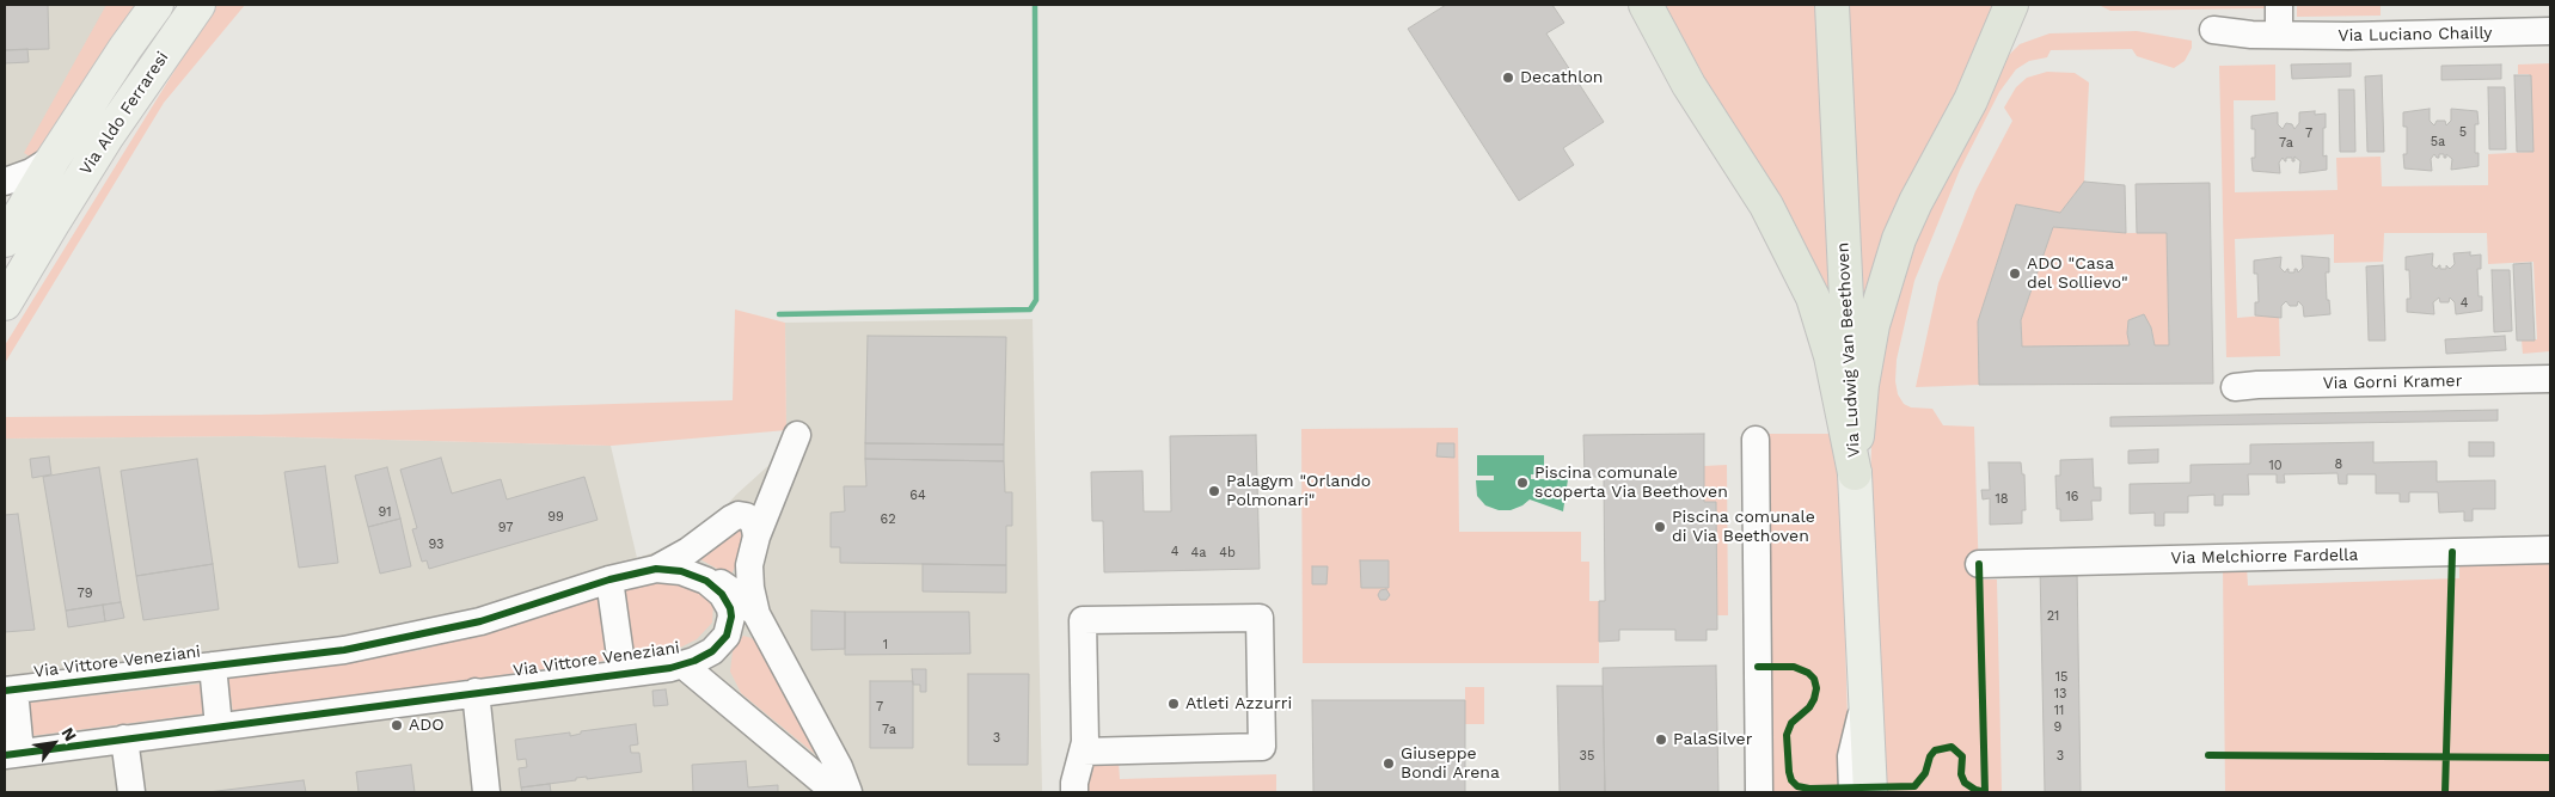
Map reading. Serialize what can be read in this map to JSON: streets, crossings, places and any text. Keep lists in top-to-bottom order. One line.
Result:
{"streets":{"highway":["Via Ludwig Van Beethoven"],"main road":["Via Aldo Ferraresi"],"street":["Via Luciano Chailly","Via Gorni Kramer","Via Melchiorre Fardella","Via Vittore Veneziani"]},"places":["Decathlon","ADO \"Casa del Sollievo\"","Piscina comunale scoperta Via Beethoven","Palagym \"Orlando Polmonari\"","Piscina comunale di Via Beethoven","Atleti Azzurri","ADO","PalaSilver","Giuseppe Bondi Arena"],"house_numbers":["5","7","5a","7a","4","8","10","64","16","18","91","99","62","97","93","4","4a","4b","79","21","1","15","13","7","11","9","7a","3","35","3"],"north":"top right"}
